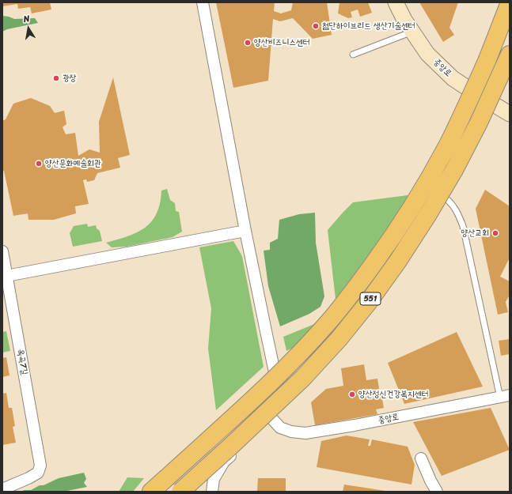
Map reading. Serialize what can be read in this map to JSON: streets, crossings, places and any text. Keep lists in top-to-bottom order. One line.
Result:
{"streets":{"highway":["551"],"main road":["중앙로"],"street":["옥곡7길"]},"places":["첨단하이브리드 생산기술센터","양산비즈니스센터","광장","양산문화예술회관","양산교회","양산정신건강복지센터"],"north":"top"}
